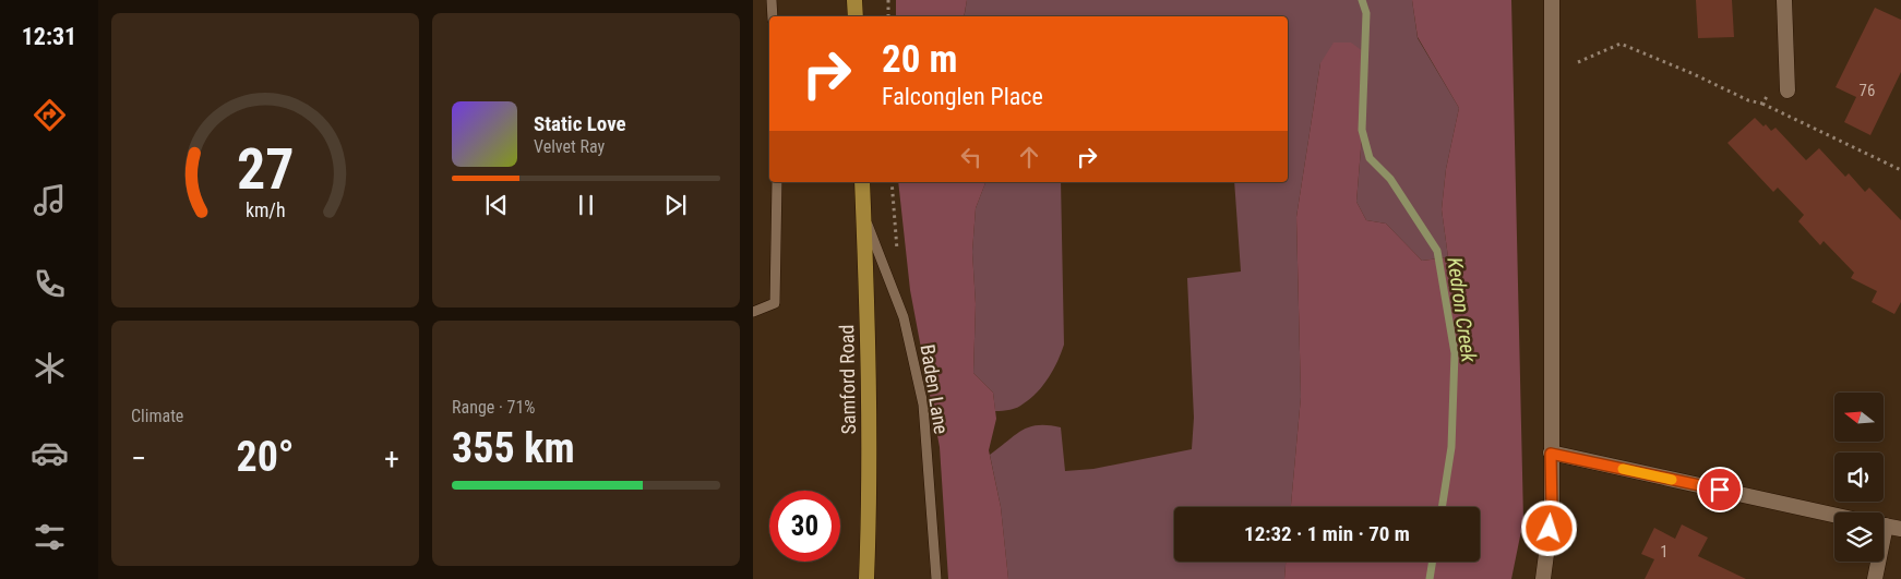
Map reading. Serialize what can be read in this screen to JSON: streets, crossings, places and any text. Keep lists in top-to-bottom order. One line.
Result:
{"streets":{"main road":["Samford Road"],"lane":["Baden Lane"]},"crossings":[["Samford Road","Baden Lane"]],"water":["Kedron Creek"],"house_numbers":["76","1"],"north":"left","page":{"tabs":"12:31","turn":["20 m","Falconglen Place"],"song":["Static Love","Velvet Ray"],"tile":["Climate",["Range · 71%","355 km"]],"heat":["−","20°","+"],"limit":"30","trip":"12:32 · 1 min · 70 m","gauge":["27","km/h"]}}
